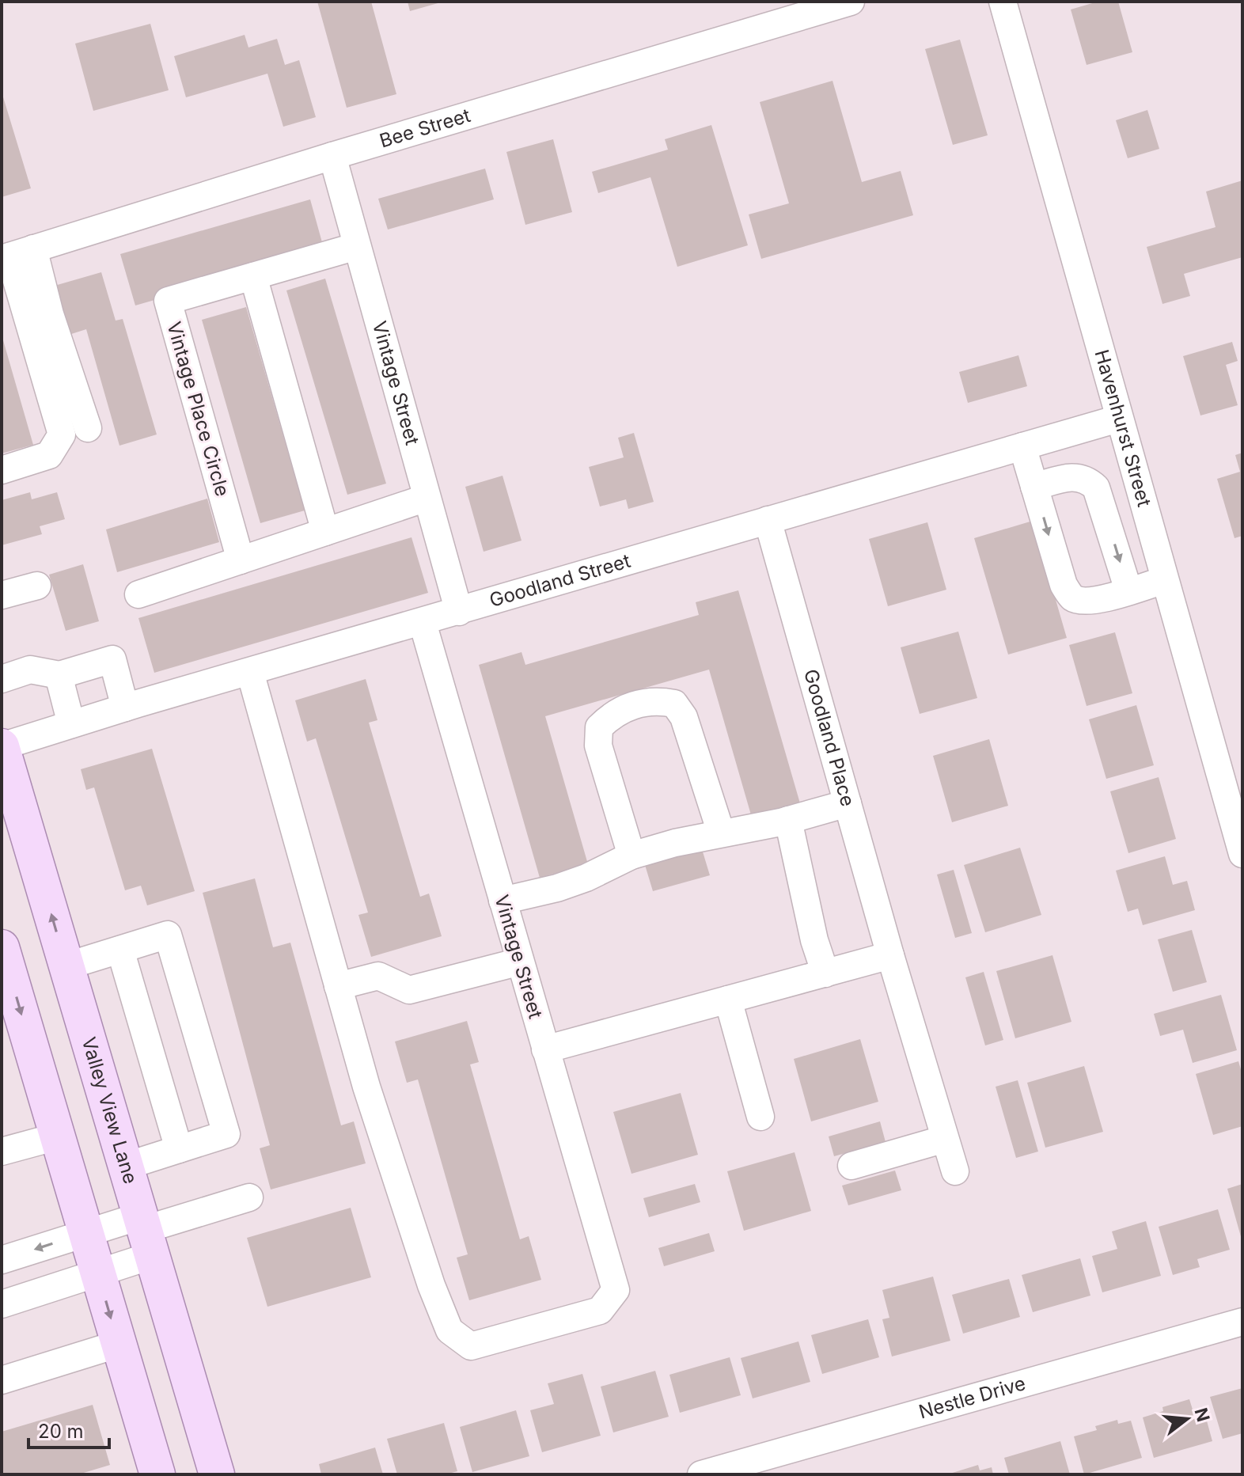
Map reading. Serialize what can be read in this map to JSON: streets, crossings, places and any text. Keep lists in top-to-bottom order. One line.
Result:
{"streets":{"main road":["Valley View Lane"],"street":["Bee Street","Vintage Street","Vintage Place Circle","Havenhurst Street","Goodland Street","Goodland Place","Nestle Drive"]},"crossings":[["Bee Street","Vintage Street"],["Vintage Street","Vintage Place Circle"],["Vintage Street","Goodland Street"],["Havenhurst Street","Goodland Street"],["Goodland Street","Goodland Place"],["Goodland Street","Valley View Lane"]],"scale_bar":"20 m","north":"right"}
